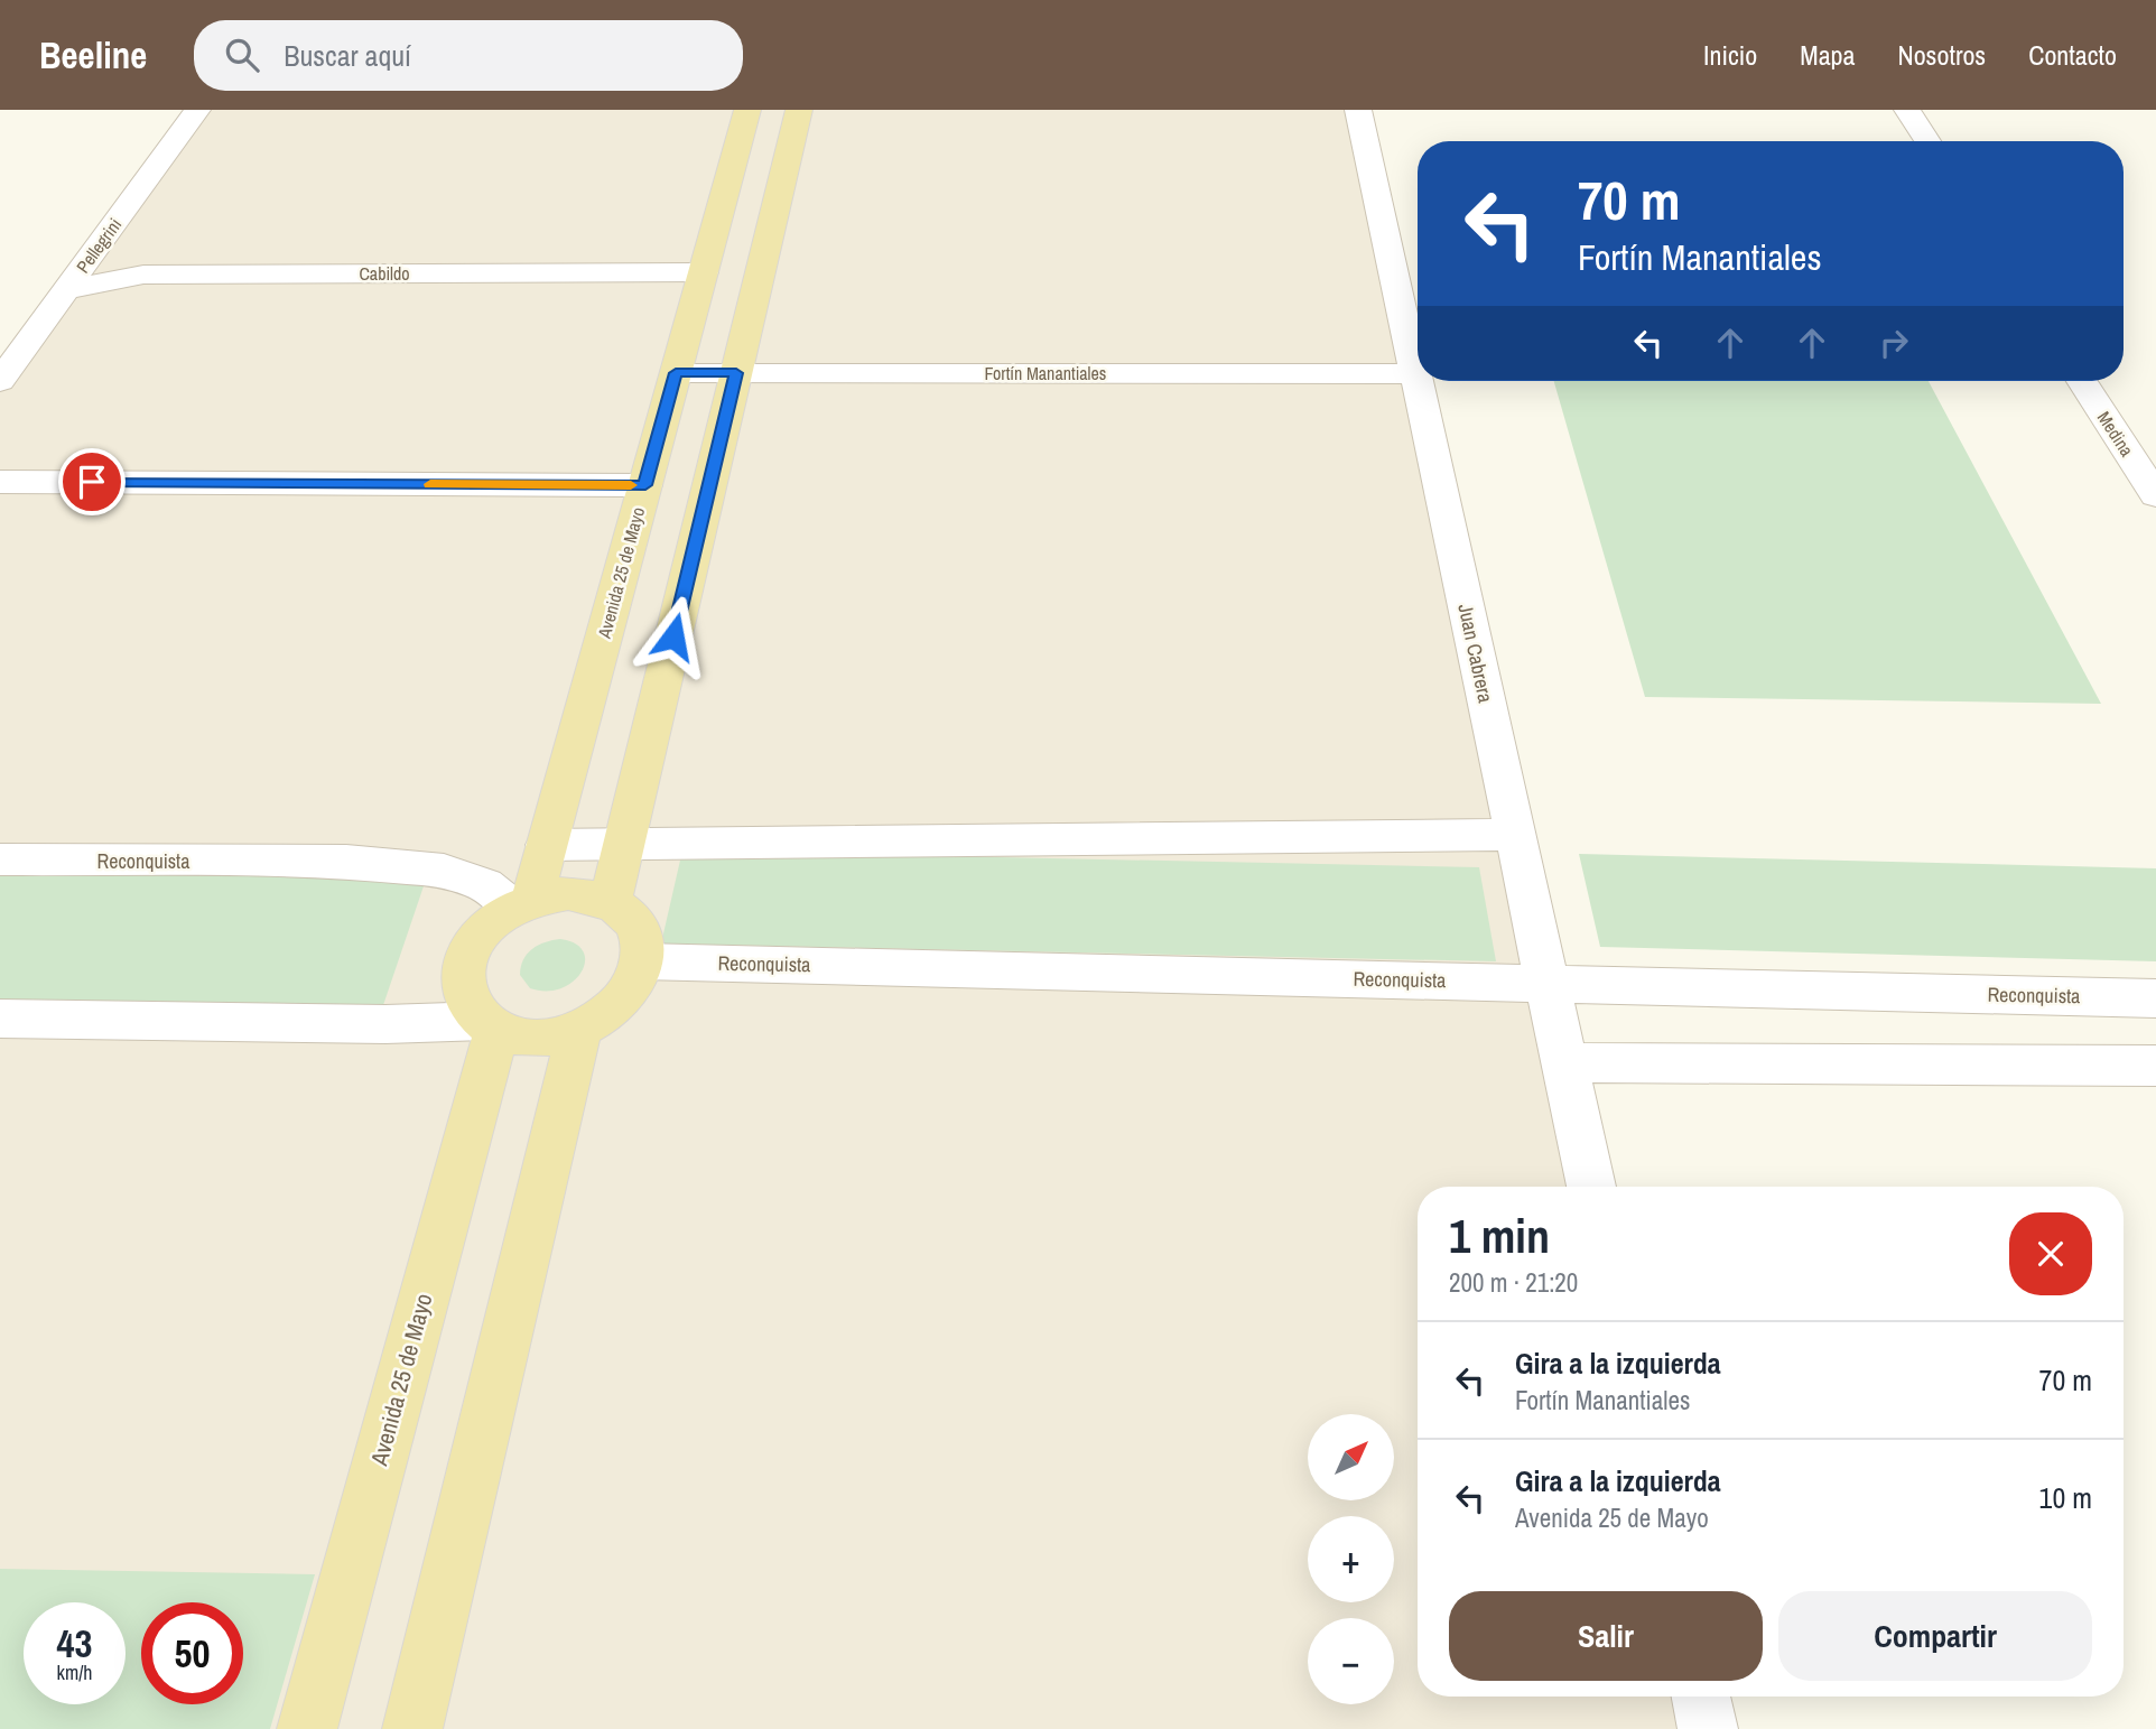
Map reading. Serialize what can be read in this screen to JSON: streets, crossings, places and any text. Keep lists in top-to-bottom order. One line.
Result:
{"streets":{"main road":["Avenida 25 de Mayo"],"street":["Pellegrini","Cabildo","Fortín Manantiales","Medina","Juan Cabrera","Reconquista"]},"crossings":[["Pellegrini","Cabildo"],["Cabildo","Avenida 25 de Mayo"],["Fortín Manantiales","Avenida 25 de Mayo"],["Fortín Manantiales","Juan Cabrera"],["Avenida 25 de Mayo","Reconquista"],["Juan Cabrera","Reconquista"]],"north":"top right","page":{"header":"Beeline","search":"Buscar aquí","nav":["Inicio","Mapa","Nosotros","Contacto"],"turn":["70 m","Fortín Manantiales"],"heading":["1 min","200 m · 21:20"],"list":[{"name":"Gira a la izquierda","note":"Fortín Manantiales","value":"70 m"},{"name":"Gira a la izquierda","note":"Avenida 25 de Mayo","value":"10 m"}],"map_buttons":["+","−"],"buttons":["Salir","Compartir"],"speed":"43 km/h","limit":"50"}}
